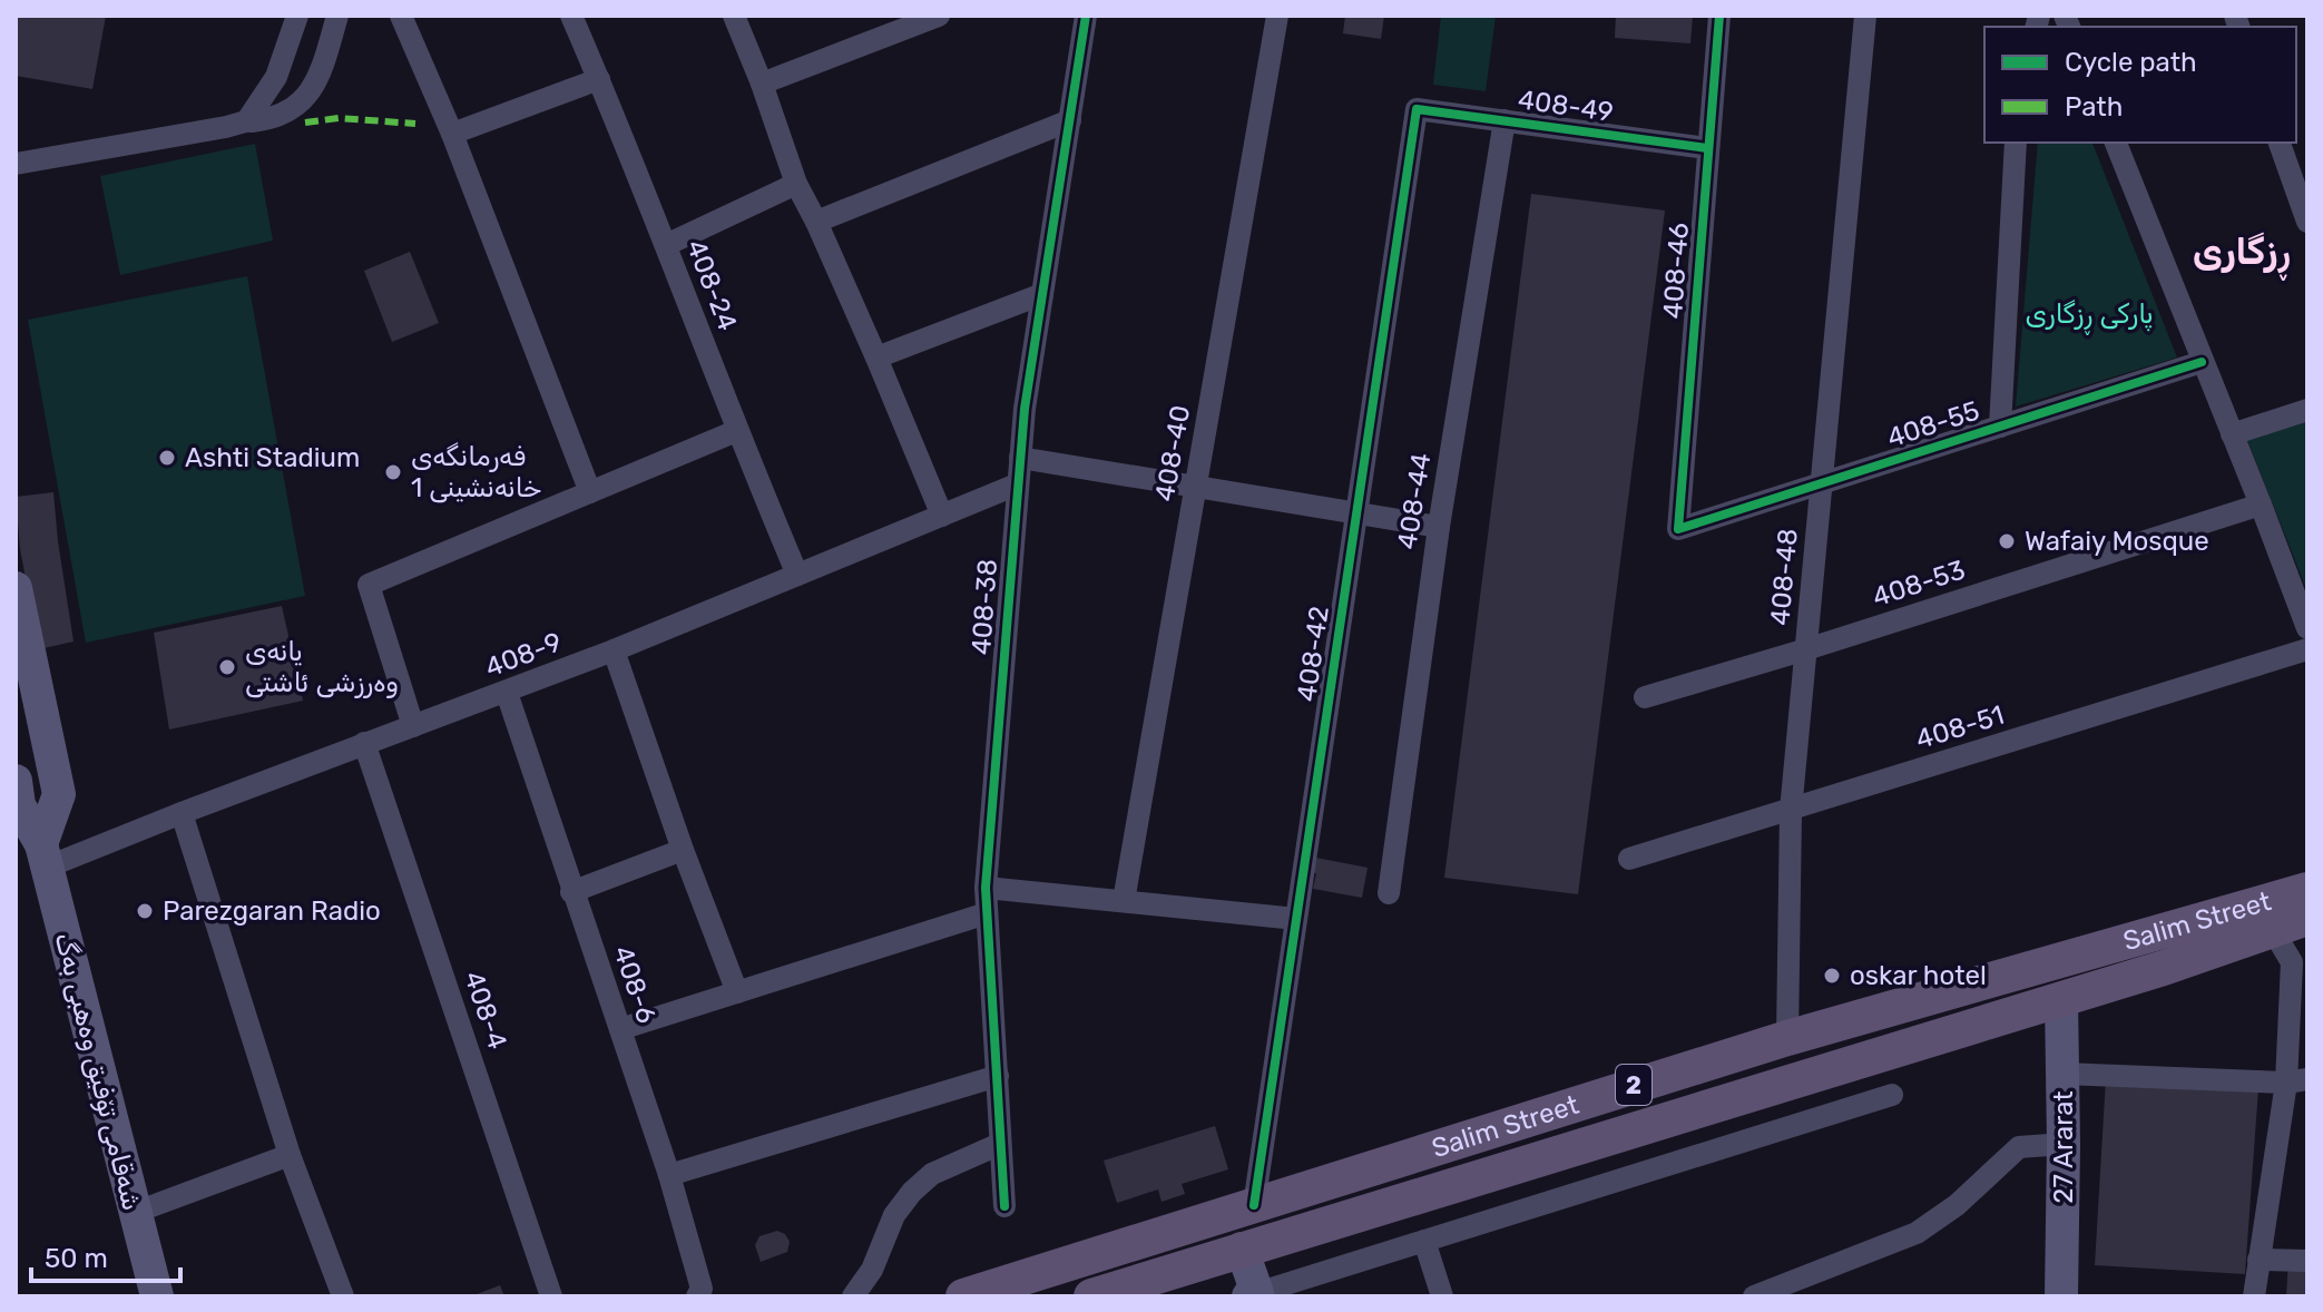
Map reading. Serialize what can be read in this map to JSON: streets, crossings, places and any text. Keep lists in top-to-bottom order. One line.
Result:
{"streets":{"main road":["Salim Street","2"],"street":["408-49","408-46","408-24","408-55","408-40","408-44","408-48","408-53","408-38","408-42","408-9","408-51","408-6","408-4","شەقامی تۆفیق وەهبی بەگ","27 Ararat"]},"crossings":[["408-49","408-46"],["408-49","408-44"],["408-49","408-42"],["408-46","408-55"],["408-24","408-9"],["408-55","408-48"],["408-48","408-53"],["408-48","408-51"],["408-48","Salim Street"],["408-38","408-9"],["408-42","Salim Street"],["408-9","408-6"],["408-9","408-4"],["408-9","شەقامی تۆفیق وەهبی بەگ"],["Salim Street","27 Ararat"]],"districts":["ڕزگاری"],"parks":["پارکی ڕزگاری"],"places":["Ashti Stadium","فەرمانگەی خانەنشینی 1","Wafaiy Mosque","یانەی وەرزشی ئاشتی","Parezgaran Radio","oskar hotel"],"legend":["Cycle path","Path"],"scale_bar":"50 m"}
